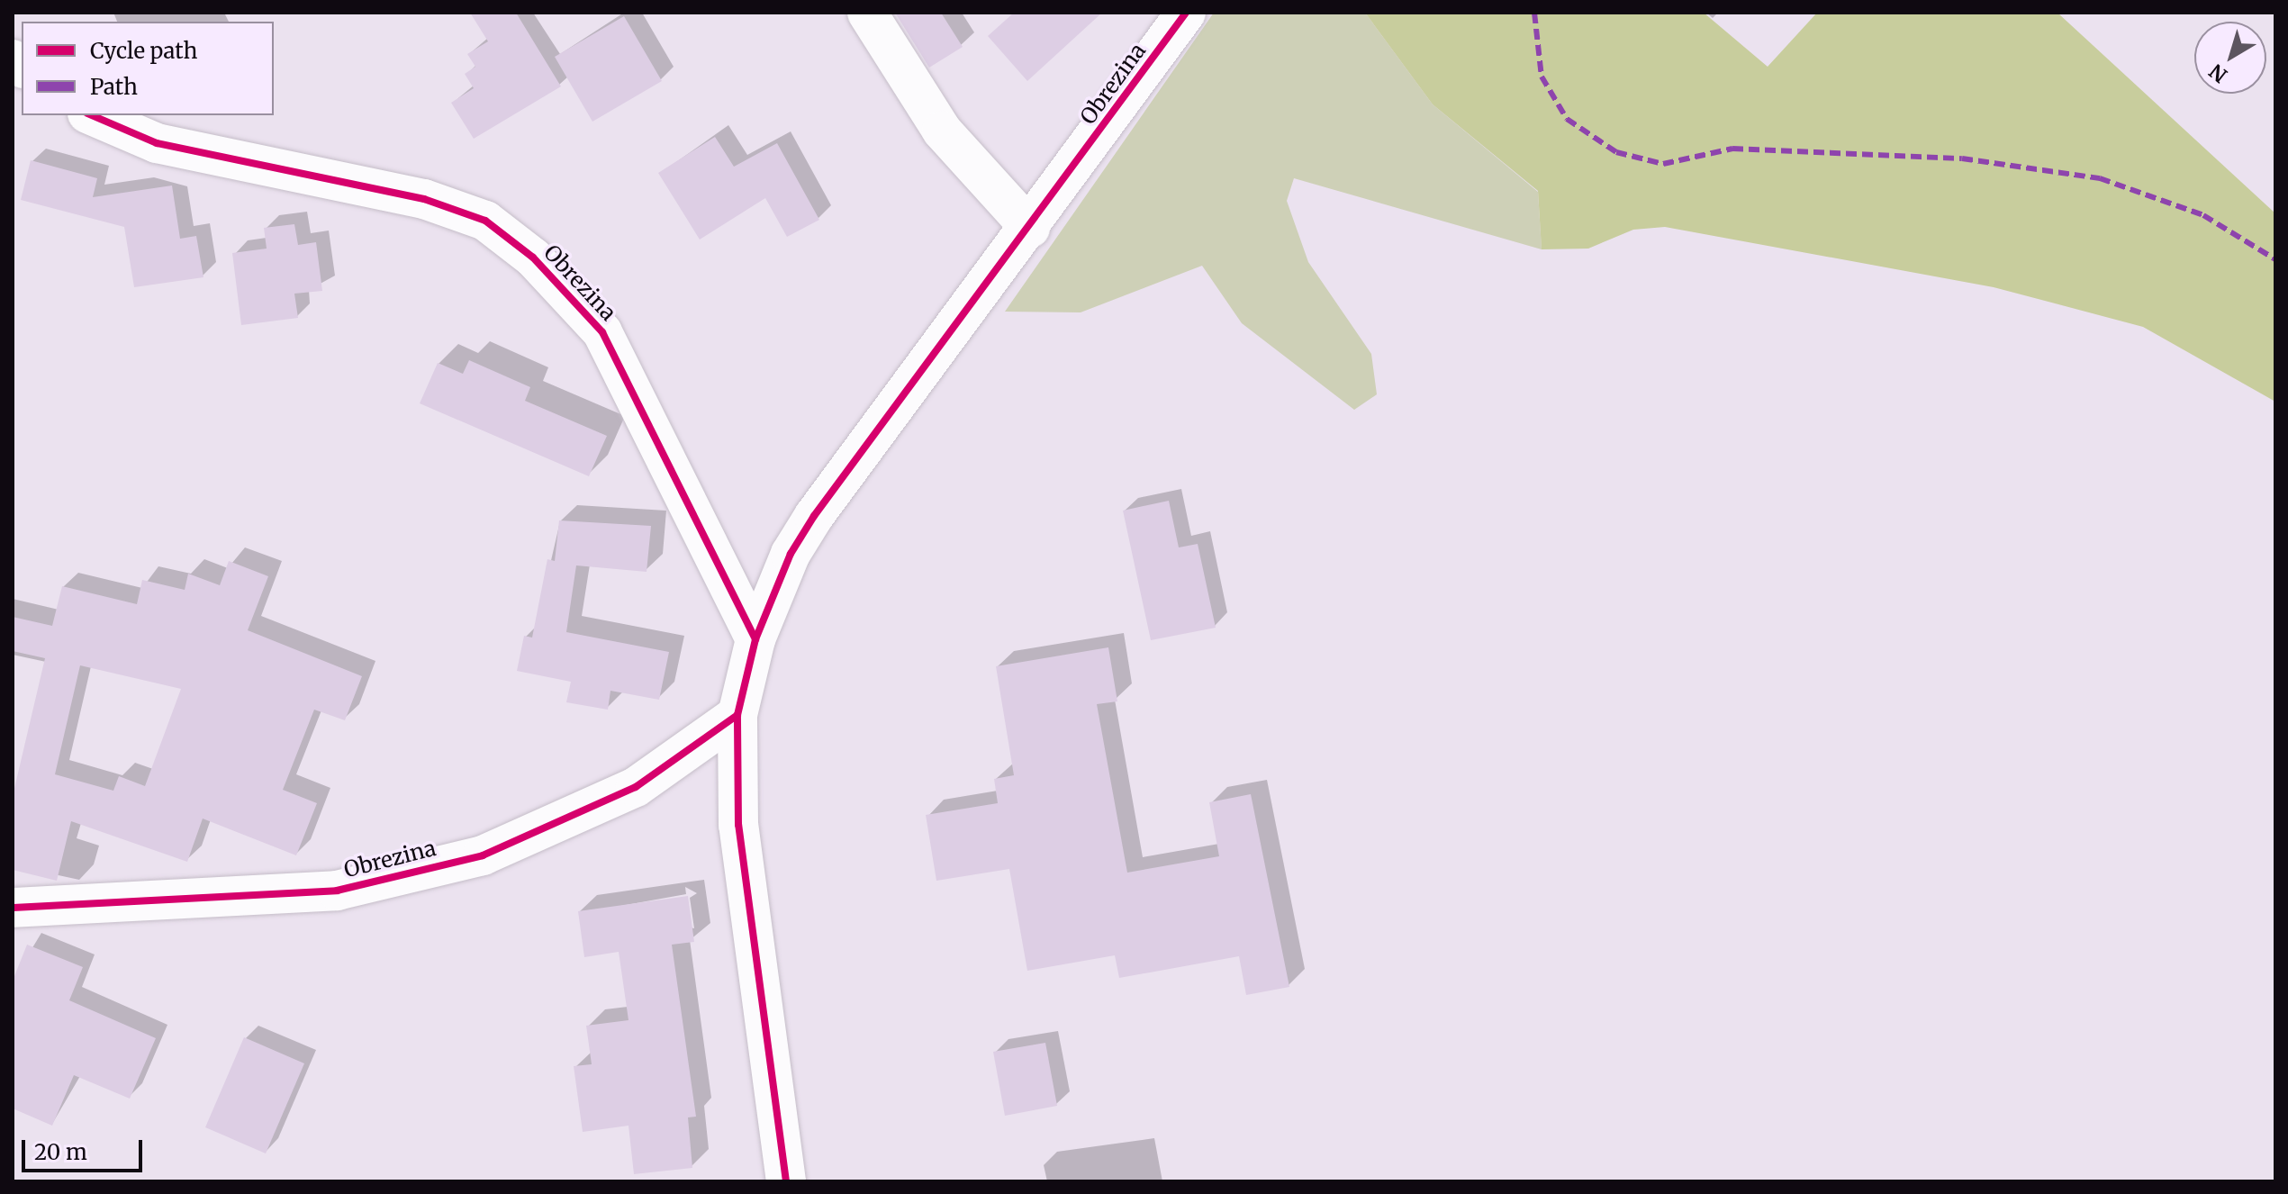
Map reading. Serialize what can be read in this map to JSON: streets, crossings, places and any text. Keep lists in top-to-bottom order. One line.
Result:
{"streets":{"street":["Obrezina"]},"legend":["Cycle path","Path"],"scale_bar":"20 m","north":"bottom left"}
